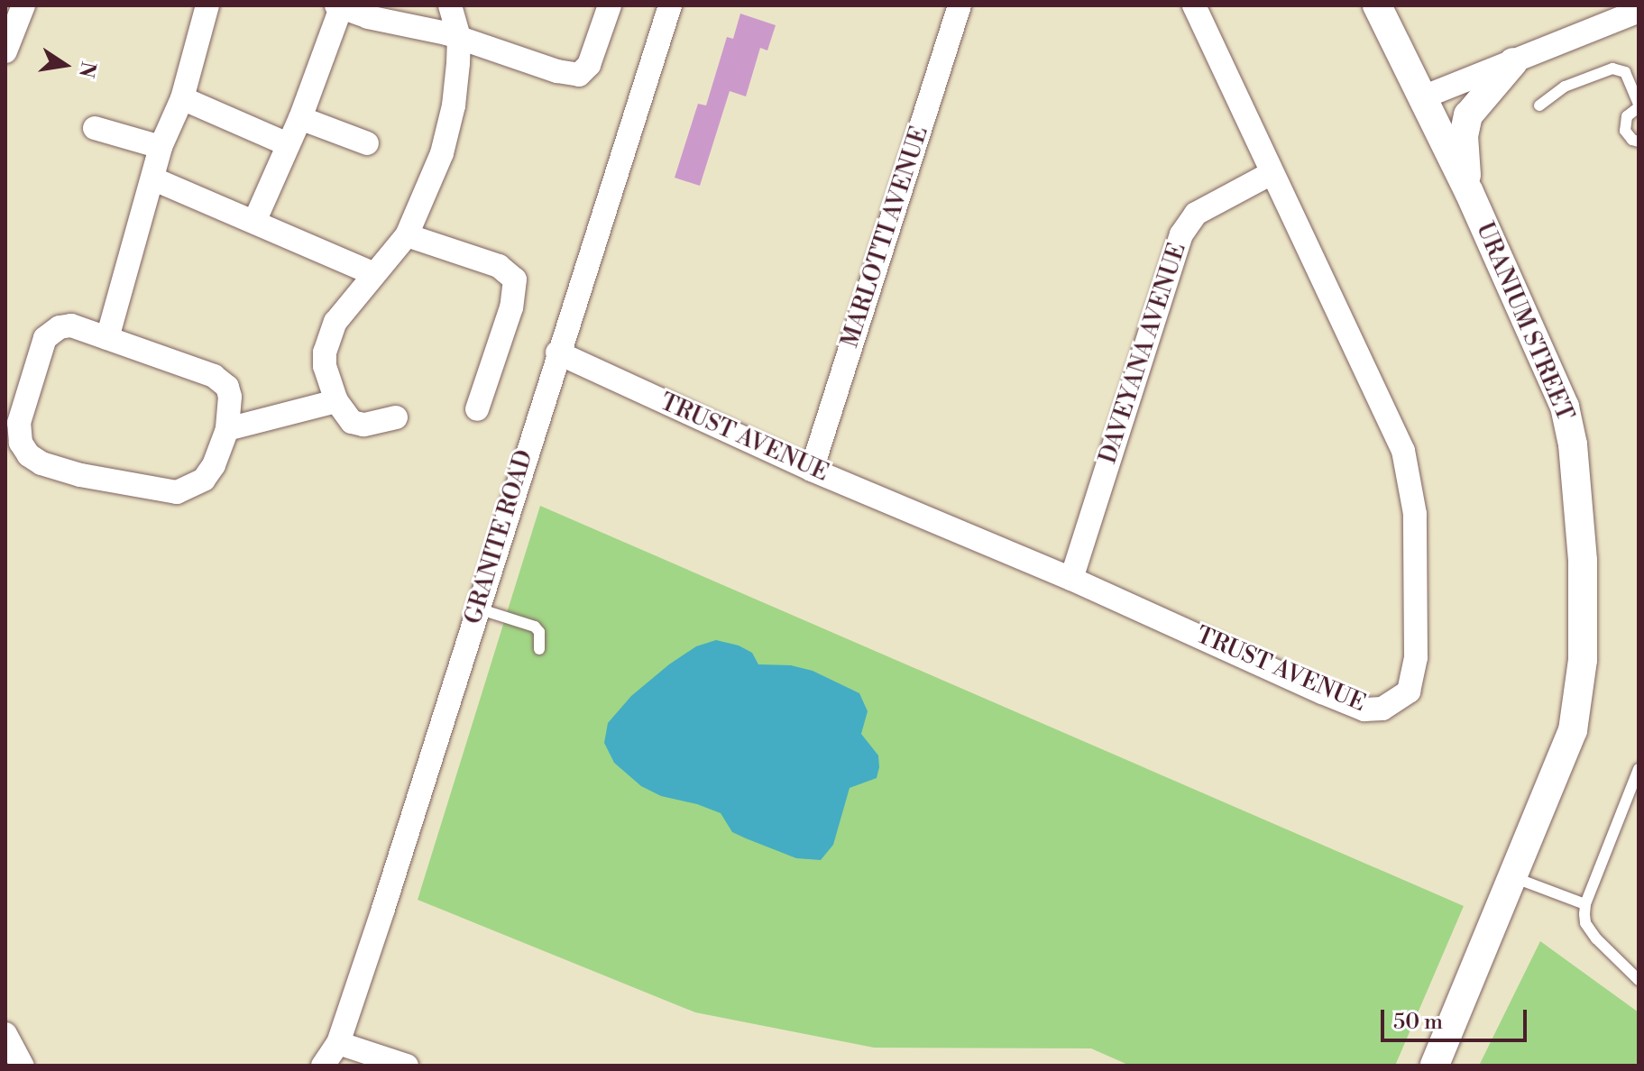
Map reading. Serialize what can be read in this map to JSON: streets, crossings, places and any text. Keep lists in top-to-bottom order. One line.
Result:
{"streets":{"street":["MARLOTTI AVENUE","URANIUM STREET","DAVEYANA AVENUE","TRUST AVENUE","GRANITE ROAD"]},"crossings":[["MARLOTTI AVENUE","TRUST AVENUE"],["DAVEYANA AVENUE","TRUST AVENUE"],["TRUST AVENUE","GRANITE ROAD"]],"scale_bar":"50 m","north":"right"}
